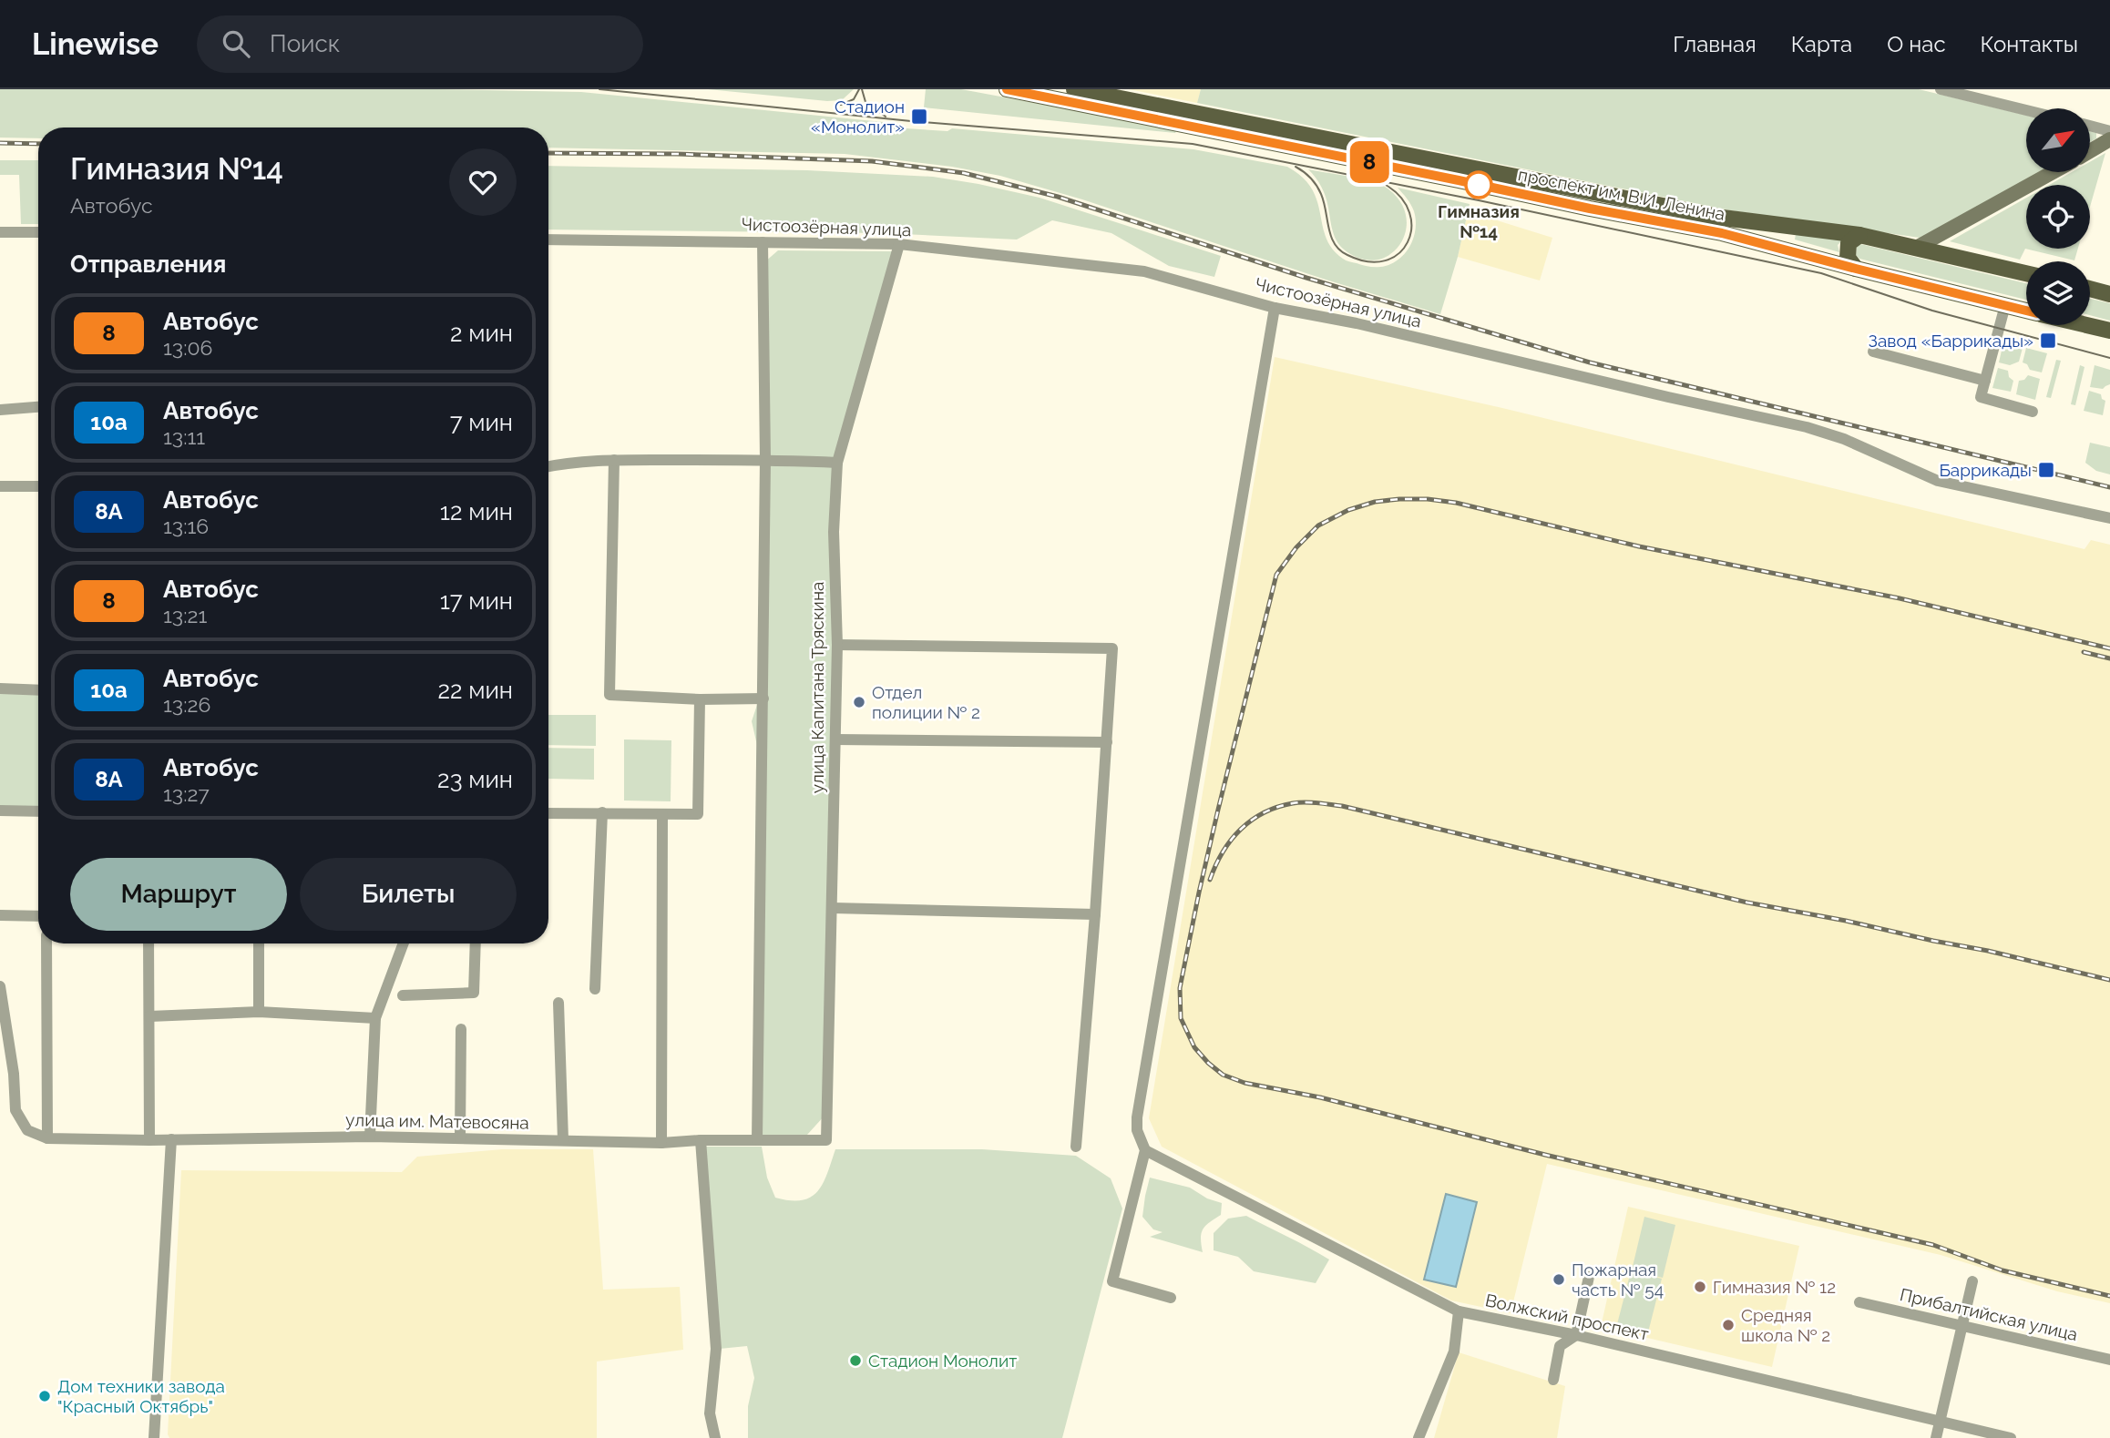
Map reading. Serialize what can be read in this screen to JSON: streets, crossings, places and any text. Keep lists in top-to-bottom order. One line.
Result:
{"streets":{"main road":["проспект им. В.И. Ленина"],"street":["Чистоозёрная улица","улица Капитана Тряскина","улица им. Матевосяна","Прибалтийская улица","Волжский проспект"]},"crossings":[["Чистоозёрная улица","улица Капитана Тряскина"],["улица Капитана Тряскина","улица им. Матевосяна"]],"places":{"transit":["Стадион «Монолит»","Завод «Баррикады»","Баррикады"],"other":["Гимназия №14","Отдел полиции № 2","Пожарная часть № 54","Гимназия № 12","Средняя школа № 2","Стадион Монолит","Дом техники завода \"Красный Октябрь\""]},"lines":["bus line 8"],"north":"top right","page":{"header":"Linewise","search":"Поиск","nav":["Главная","Карта","О нас","Контакты"],"on_map":"8","heading":[["Гимназия №14","Автобус"],"Отправления"],"list":[{"mark":"8","name":"Автобус","note":"13:06","value":"2 мин"},{"mark":"10а","name":"Автобус","note":"13:11","value":"7 мин"},{"mark":"8А","name":"Автобус","note":"13:16","value":"12 мин"},{"mark":"8","name":"Автобус","note":"13:21","value":"17 мин"},{"mark":"10а","name":"Автобус","note":"13:26","value":"22 мин"},{"mark":"8А","name":"Автобус","note":"13:27","value":"23 мин"}],"buttons":["Маршрут","Билеты"]}}
